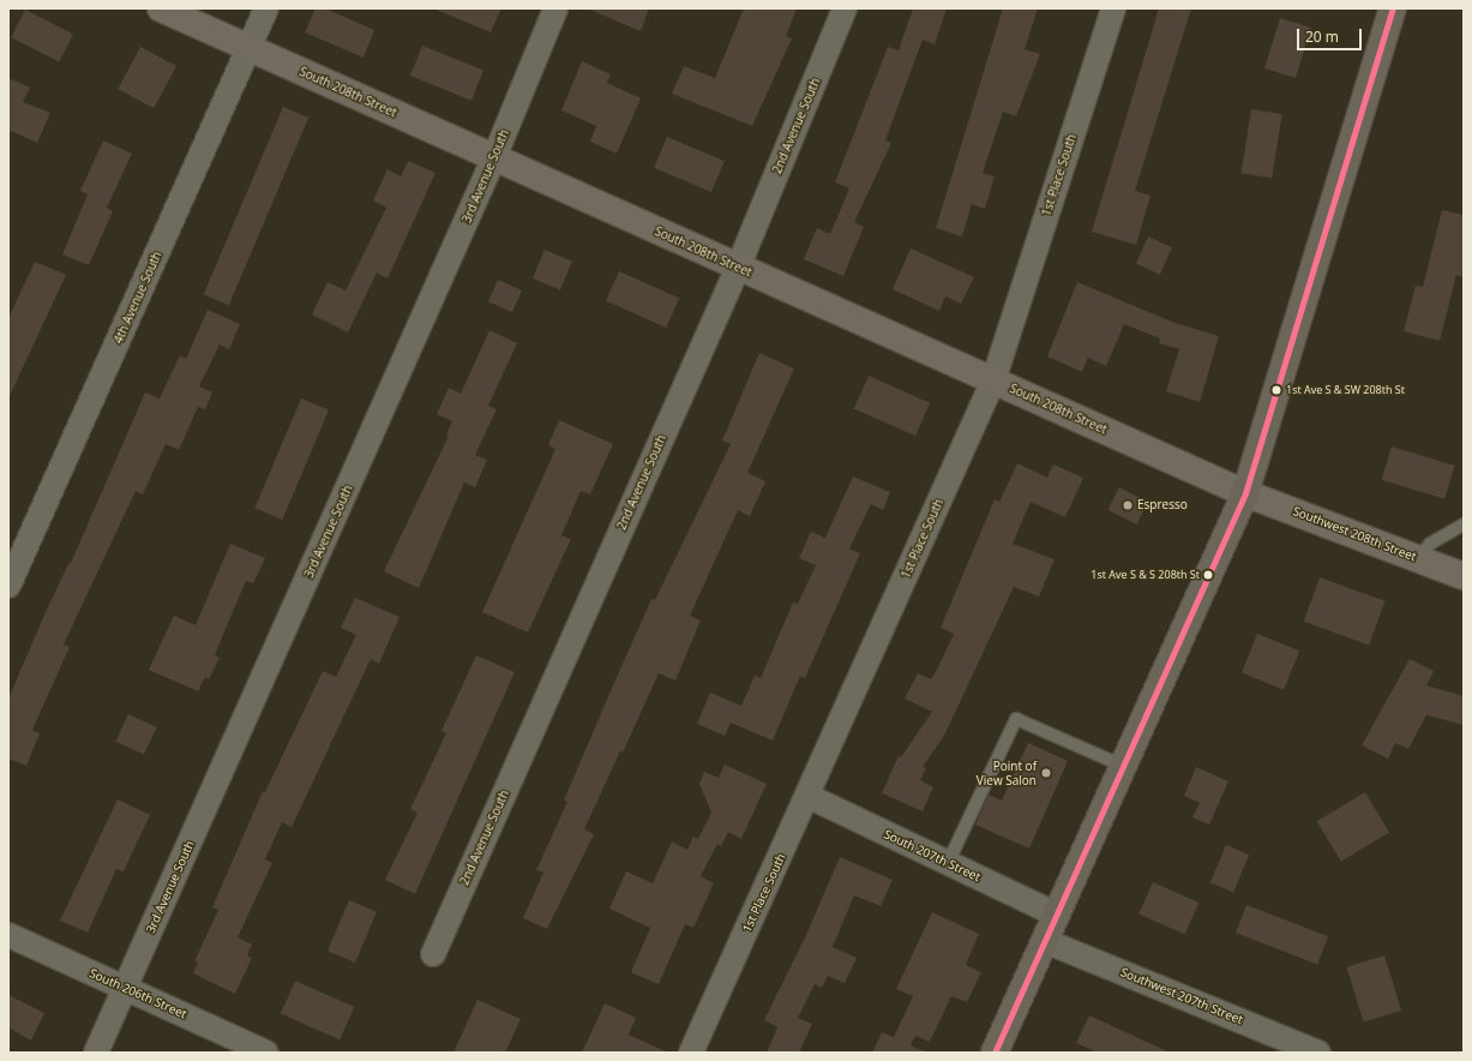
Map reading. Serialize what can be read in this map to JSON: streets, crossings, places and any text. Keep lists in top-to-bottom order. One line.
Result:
{"streets":{"street":["South 208th Street","2nd Avenue South","1st Place South","3rd Avenue South","4th Avenue South","Southwest 208th Street","South 207th Street","South 206th Street","Southwest 207th Street"]},"crossings":[["South 208th Street","2nd Avenue South"],["South 208th Street","1st Place South"],["South 208th Street","3rd Avenue South"],["South 208th Street","4th Avenue South"],["South 208th Street","Southwest 208th Street"],["1st Place South","South 207th Street"],["3rd Avenue South","South 206th Street"]],"places":["1st Ave S & SW 208th St","Espresso","1st Ave S & S 208th St","Point of View Salon"],"scale_bar":"20 m"}
